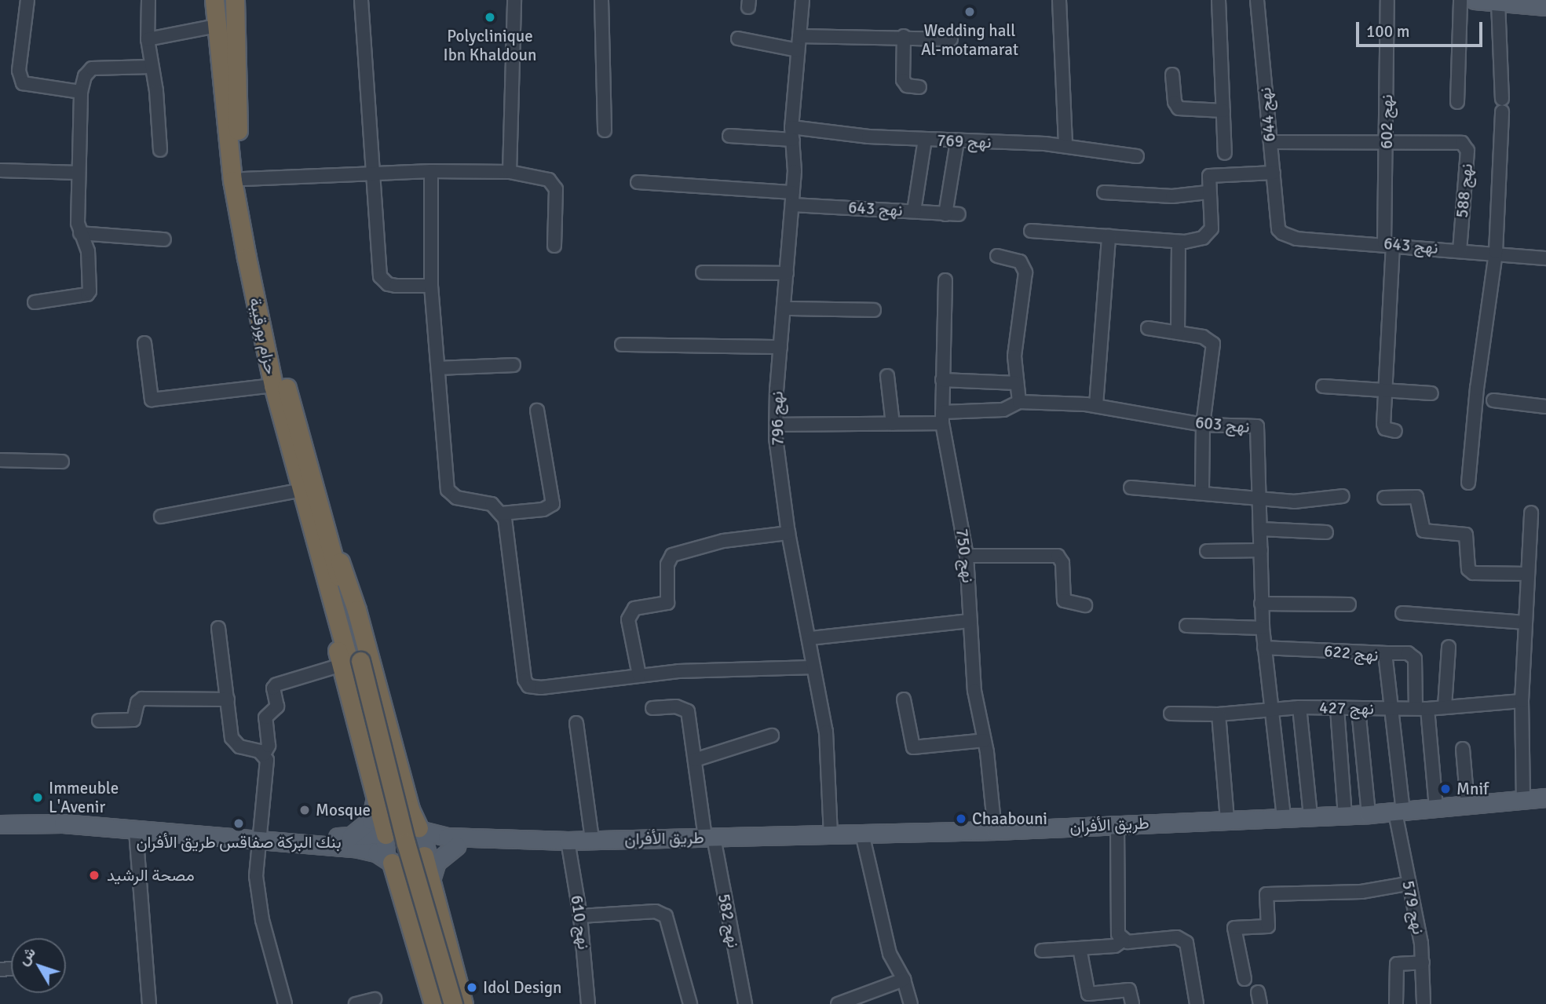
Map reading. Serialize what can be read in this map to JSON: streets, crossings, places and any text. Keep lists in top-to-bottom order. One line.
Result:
{"streets":{"highway":["حزام بورقيبة"],"main road":["طريق الأفران"],"street":["نهج 644","نهج 602","نهج 769","نهج 588","نهج 643","نهج 796","نهج 603","نهج 750","نهج 622","نهج 427","نهج 579","نهج 582","نهج 610"]},"crossings":[["نهج 644","نهج 643"],["نهج 602","نهج 588"],["نهج 602","نهج 643"],["نهج 769","نهج 796"],["نهج 588","نهج 643"],["نهج 643","نهج 796"],["نهج 796","نهج 603"],["نهج 796","طريق الأفران"],["نهج 603","نهج 750"],["نهج 603","نهج 622"],["نهج 603","نهج 427"],["نهج 603","طريق الأفران"],["نهج 750","طريق الأفران"],["نهج 622","نهج 427"],["نهج 622","طريق الأفران"],["نهج 622","نهج 579"],["طريق الأفران","نهج 579"],["طريق الأفران","نهج 582"],["طريق الأفران","نهج 610"]],"places":["Wedding hall Al-motamarat","Polyclinique Ibn Khaldoun","Mnif","Immeuble L'Avenir","Mosque","Chaabouni","بنك البركة صفاقس طريق الأفران","مصحة الرشيد","Idol Design"],"scale_bar":"100 m","north":"top left"}
